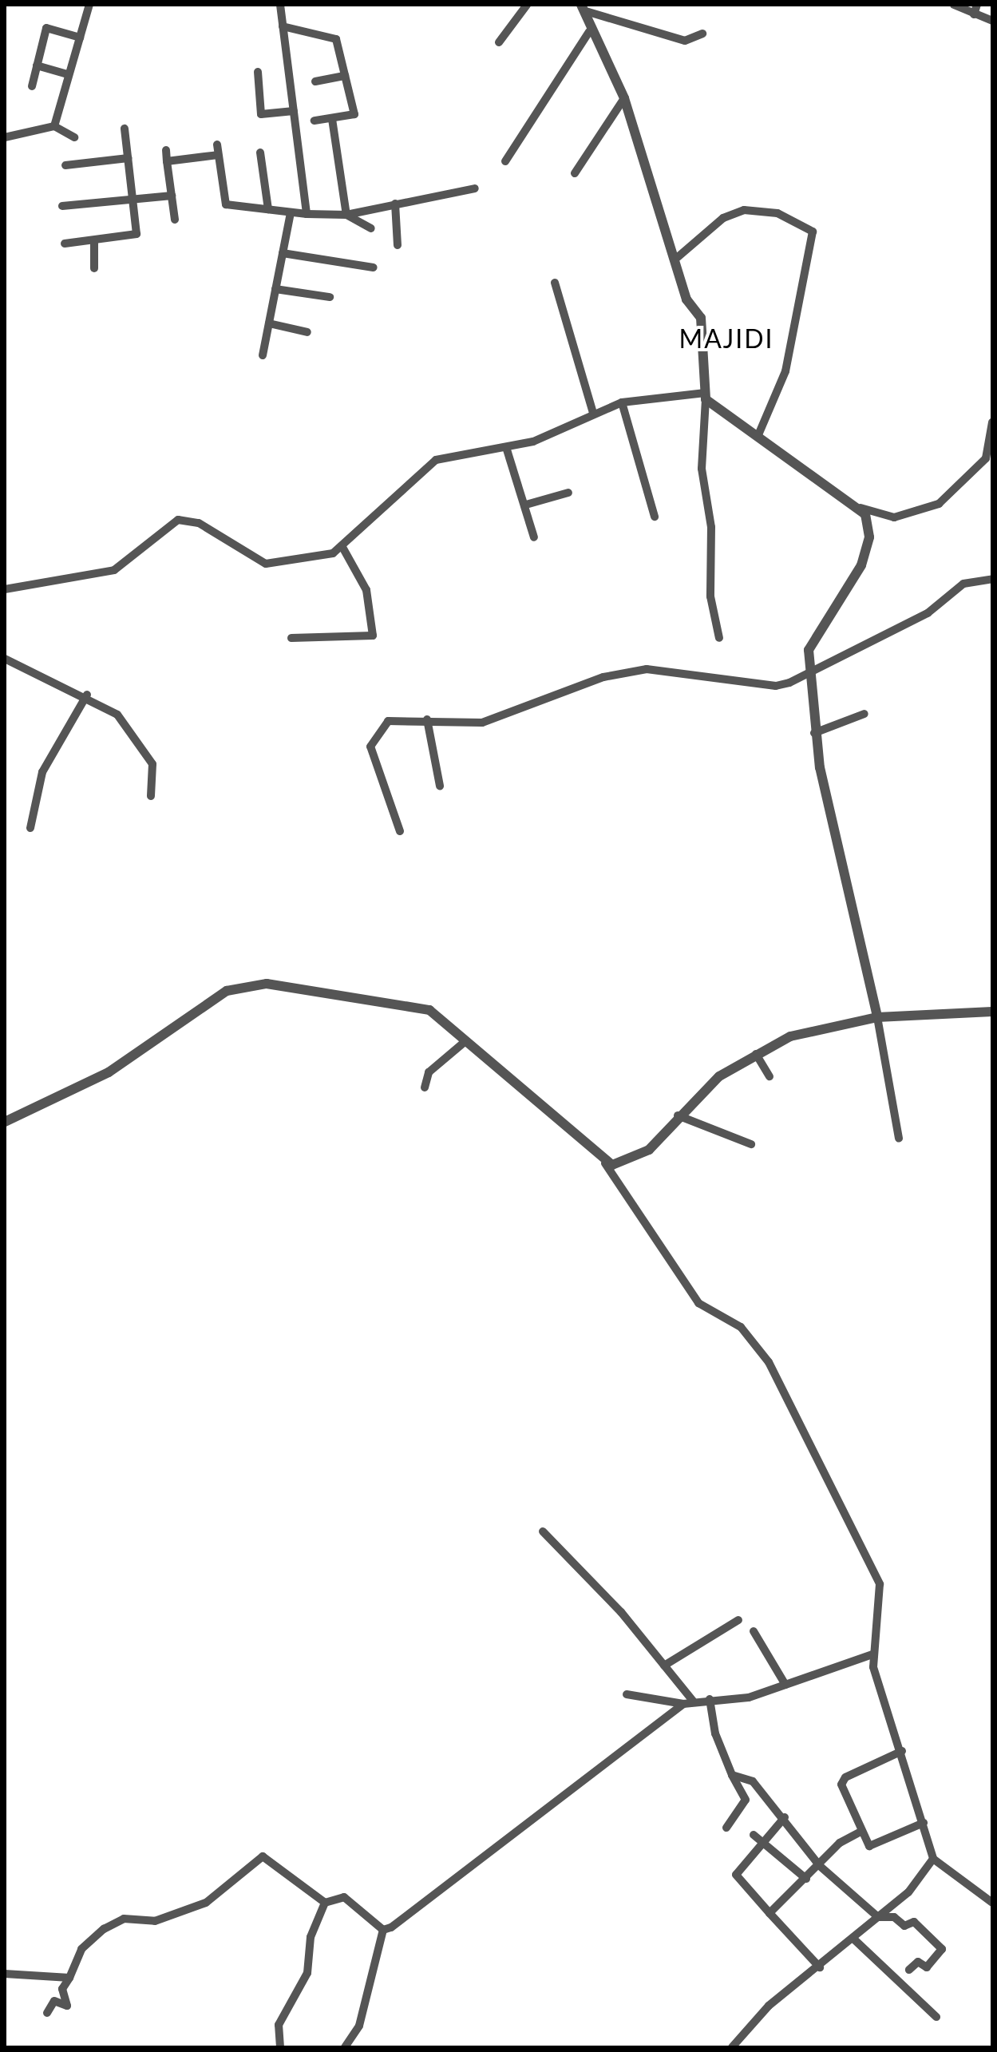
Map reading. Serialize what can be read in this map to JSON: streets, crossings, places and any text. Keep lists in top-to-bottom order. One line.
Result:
{"districts":["MAJIDI"]}
